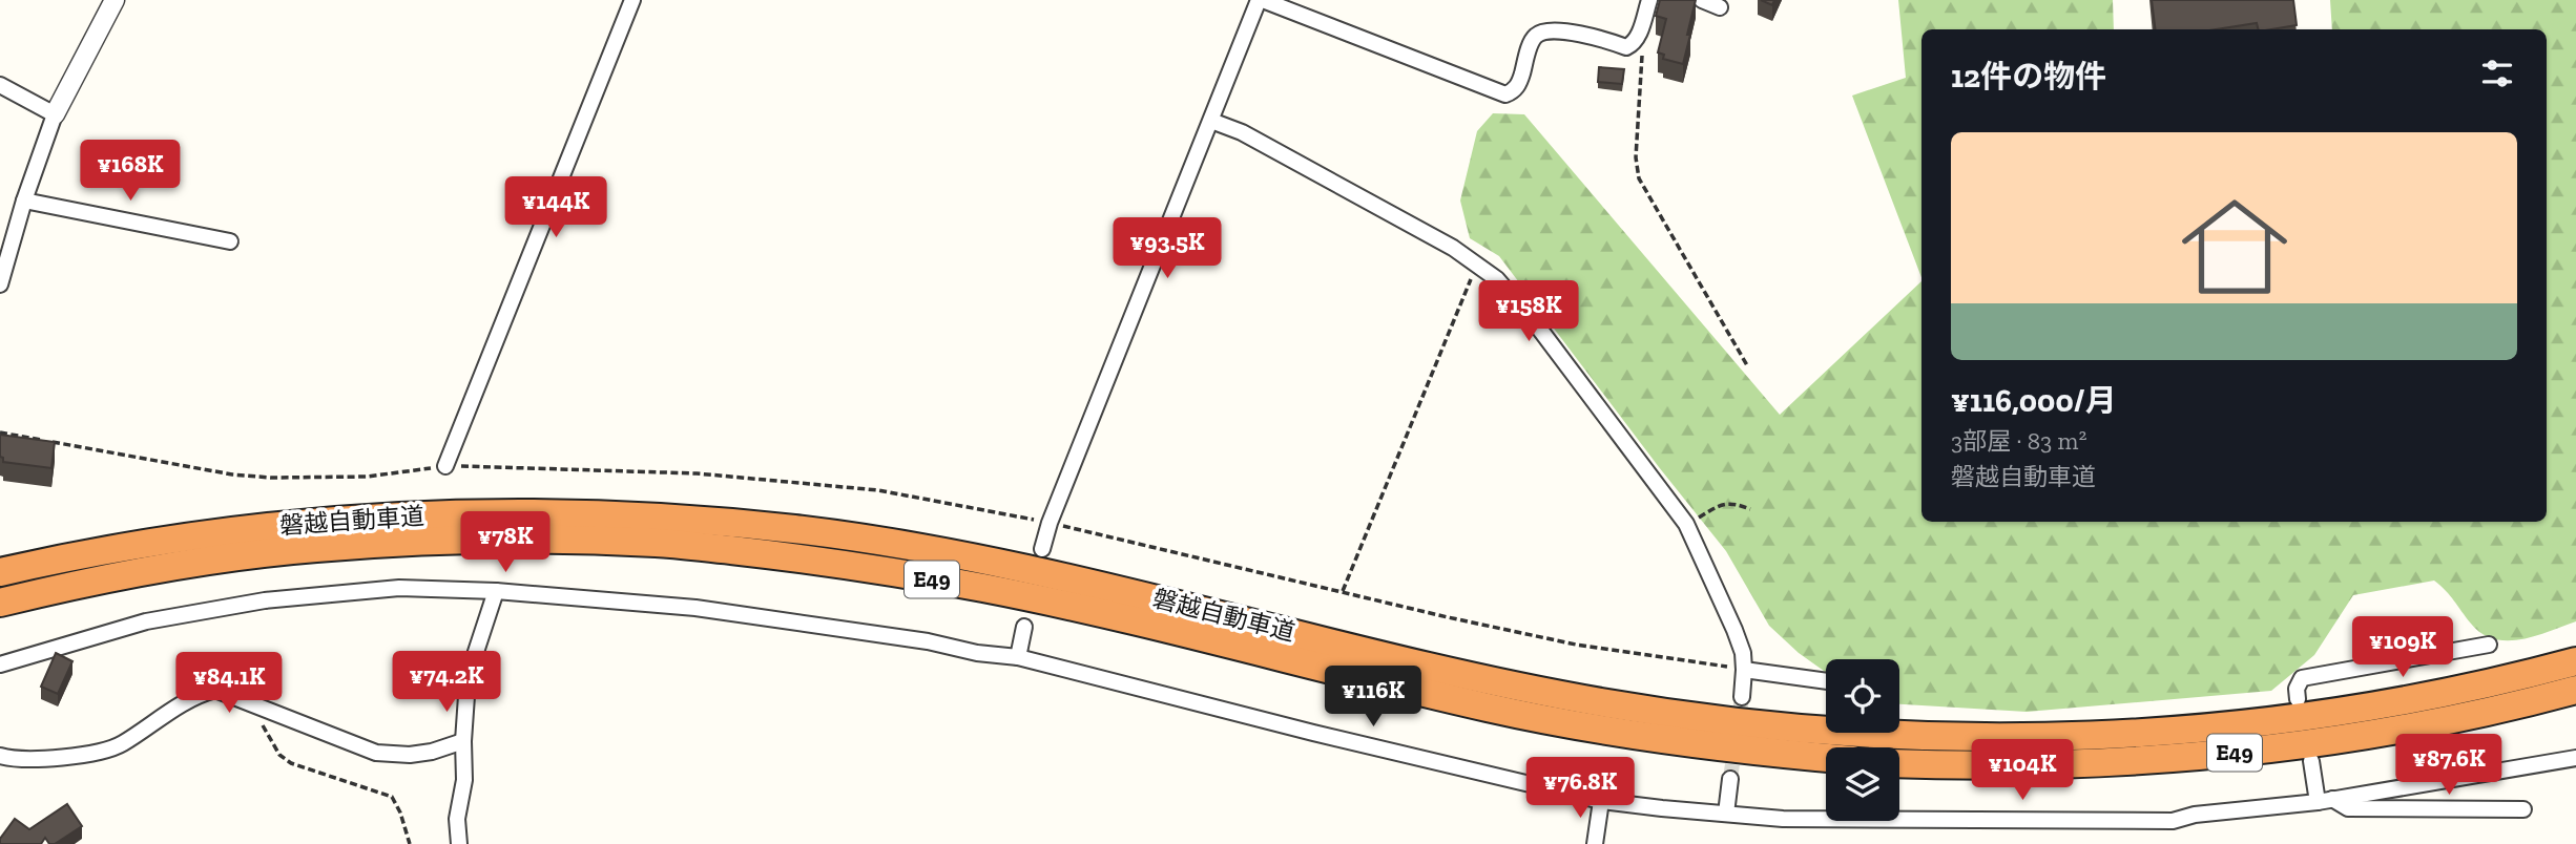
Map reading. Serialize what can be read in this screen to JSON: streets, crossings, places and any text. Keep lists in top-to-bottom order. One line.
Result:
{"streets":{"highway":["磐越自動車道","E49"]},"page":{"heading":"12件の物件","list":[{"name":"¥116,000/月","note":"3部屋 · 83 m² · 磐越自動車道"}],"price":["¥168K","¥144K","¥93.5K","¥158K","¥78K","¥109K","¥74.2K","¥84.1K","¥116K","¥87.6K","¥104K","¥76.8K"]}}
